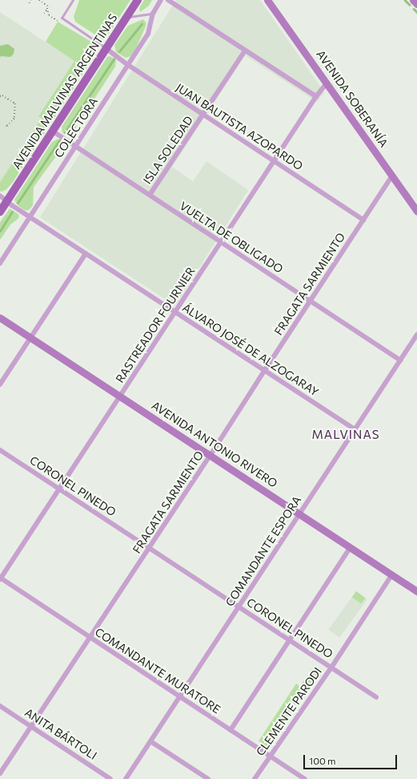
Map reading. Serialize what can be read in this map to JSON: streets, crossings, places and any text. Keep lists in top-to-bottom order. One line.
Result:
{"streets":{"main road":["AVENIDA MALVINAS ARGENTINAS","AVENIDA SOBERANÍA","AVENIDA ANTONIO RIVERO"],"street":["JUAN BAUTISTA AZOPARDO","COLECTORA","ISLA SOLEDAD","VUELTA DE OBLIGADO","FRAGATA SARMIENTO","RASTREADOR FOURNIER","ÁLVARO JOSÉ DE ALZOGARAY","CORONEL PINEDO","COMANDANTE ESPORA","COMANDANTE MURATORE","CLEMENTE PARODI","ANITA BÁRTOLI"]},"crossings":[["AVENIDA MALVINAS ARGENTINAS","JUAN BAUTISTA AZOPARDO"],["AVENIDA MALVINAS ARGENTINAS","VUELTA DE OBLIGADO"],["AVENIDA MALVINAS ARGENTINAS","ÁLVARO JOSÉ DE ALZOGARAY"],["AVENIDA SOBERANÍA","FRAGATA SARMIENTO"],["AVENIDA SOBERANÍA","RASTREADOR FOURNIER"],["JUAN BAUTISTA AZOPARDO","COLECTORA"],["JUAN BAUTISTA AZOPARDO","ISLA SOLEDAD"],["JUAN BAUTISTA AZOPARDO","FRAGATA SARMIENTO"],["JUAN BAUTISTA AZOPARDO","RASTREADOR FOURNIER"],["COLECTORA","VUELTA DE OBLIGADO"],["COLECTORA","ÁLVARO JOSÉ DE ALZOGARAY"],["ISLA SOLEDAD","VUELTA DE OBLIGADO"],["VUELTA DE OBLIGADO","FRAGATA SARMIENTO"],["VUELTA DE OBLIGADO","RASTREADOR FOURNIER"],["VUELTA DE OBLIGADO","COMANDANTE ESPORA"],["FRAGATA SARMIENTO","ÁLVARO JOSÉ DE ALZOGARAY"],["FRAGATA SARMIENTO","AVENIDA ANTONIO RIVERO"],["FRAGATA SARMIENTO","CORONEL PINEDO"],["FRAGATA SARMIENTO","COMANDANTE MURATORE"],["FRAGATA SARMIENTO","ANITA BÁRTOLI"],["RASTREADOR FOURNIER","ÁLVARO JOSÉ DE ALZOGARAY"],["RASTREADOR FOURNIER","AVENIDA ANTONIO RIVERO"],["RASTREADOR FOURNIER","CORONEL PINEDO"],["RASTREADOR FOURNIER","COMANDANTE MURATORE"],["ÁLVARO JOSÉ DE ALZOGARAY","COMANDANTE ESPORA"],["AVENIDA ANTONIO RIVERO","COMANDANTE ESPORA"],["AVENIDA ANTONIO RIVERO","CLEMENTE PARODI"],["CORONEL PINEDO","COMANDANTE ESPORA"],["CORONEL PINEDO","CLEMENTE PARODI"],["COMANDANTE ESPORA","COMANDANTE MURATORE"],["COMANDANTE MURATORE","CLEMENTE PARODI"]],"districts":["MALVINAS"],"scale_bar":"100 m"}
